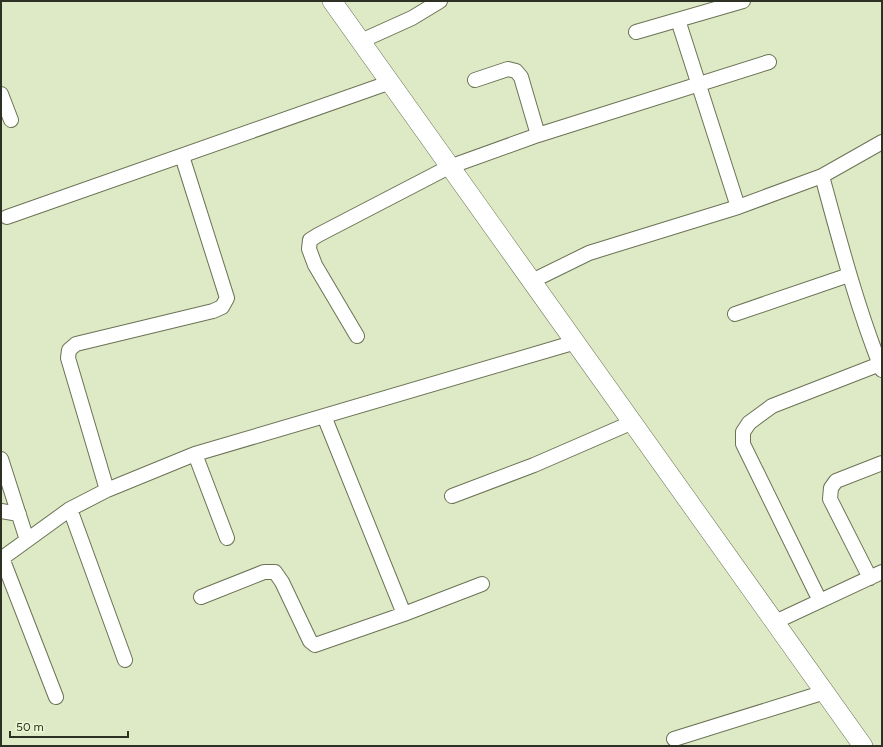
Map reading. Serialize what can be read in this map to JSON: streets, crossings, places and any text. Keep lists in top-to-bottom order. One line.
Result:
{"scale_bar":"50 m"}
